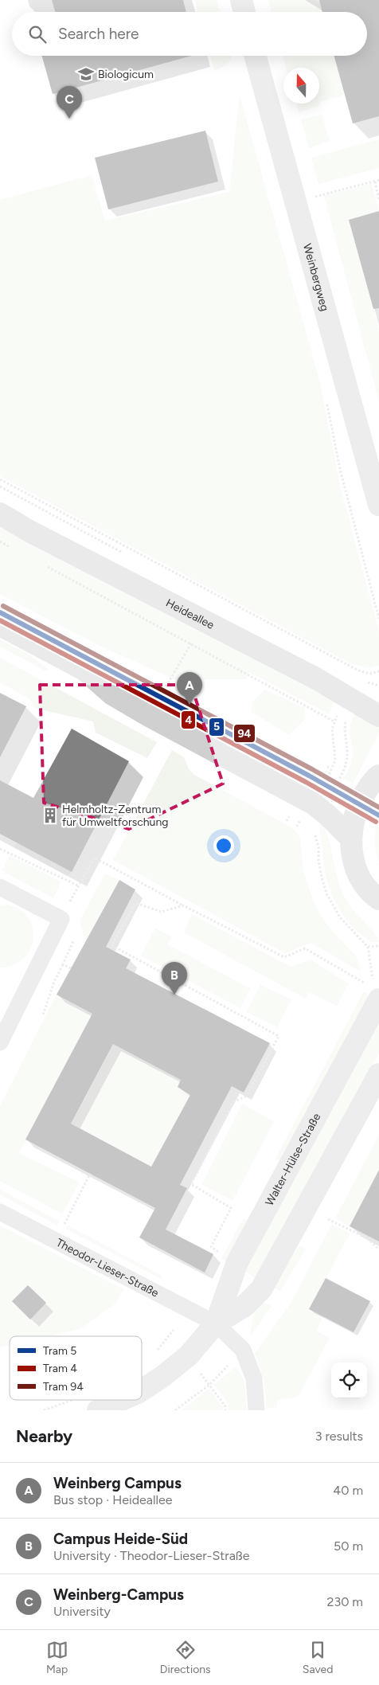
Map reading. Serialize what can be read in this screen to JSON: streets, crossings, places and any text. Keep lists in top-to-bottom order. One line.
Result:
{"streets":{"main road":["Heideallee"],"street":["Weinbergweg","Walter-Hülse-Straße","Theodor-Lieser-Straße"]},"crossings":[["Walter-Hülse-Straße","Theodor-Lieser-Straße"]],"places":{"school or university":["Biologicum"],"building":["Helmholtz-Zentrum für Umweltforschung"]},"lines":["tram line 94","tram line 5","tram line 4"],"legend":["Tram 5","Tram 4","Tram 94"],"north":"top","page":{"search":"Search here","pins":["C","A","B"],"heading":["Nearby","3 results"],"list":[{"mark":"A","name":"Weinberg Campus","note":"Bus stop · Heideallee","value":"40 m"},{"mark":"B","name":"Campus Heide-Süd","note":"University · Theodor-Lieser-Straße","value":"50 m"},{"mark":"C","name":"Weinberg-Campus","note":"University","value":"230 m"}],"nav":["Map","Directions","Saved"]}}
